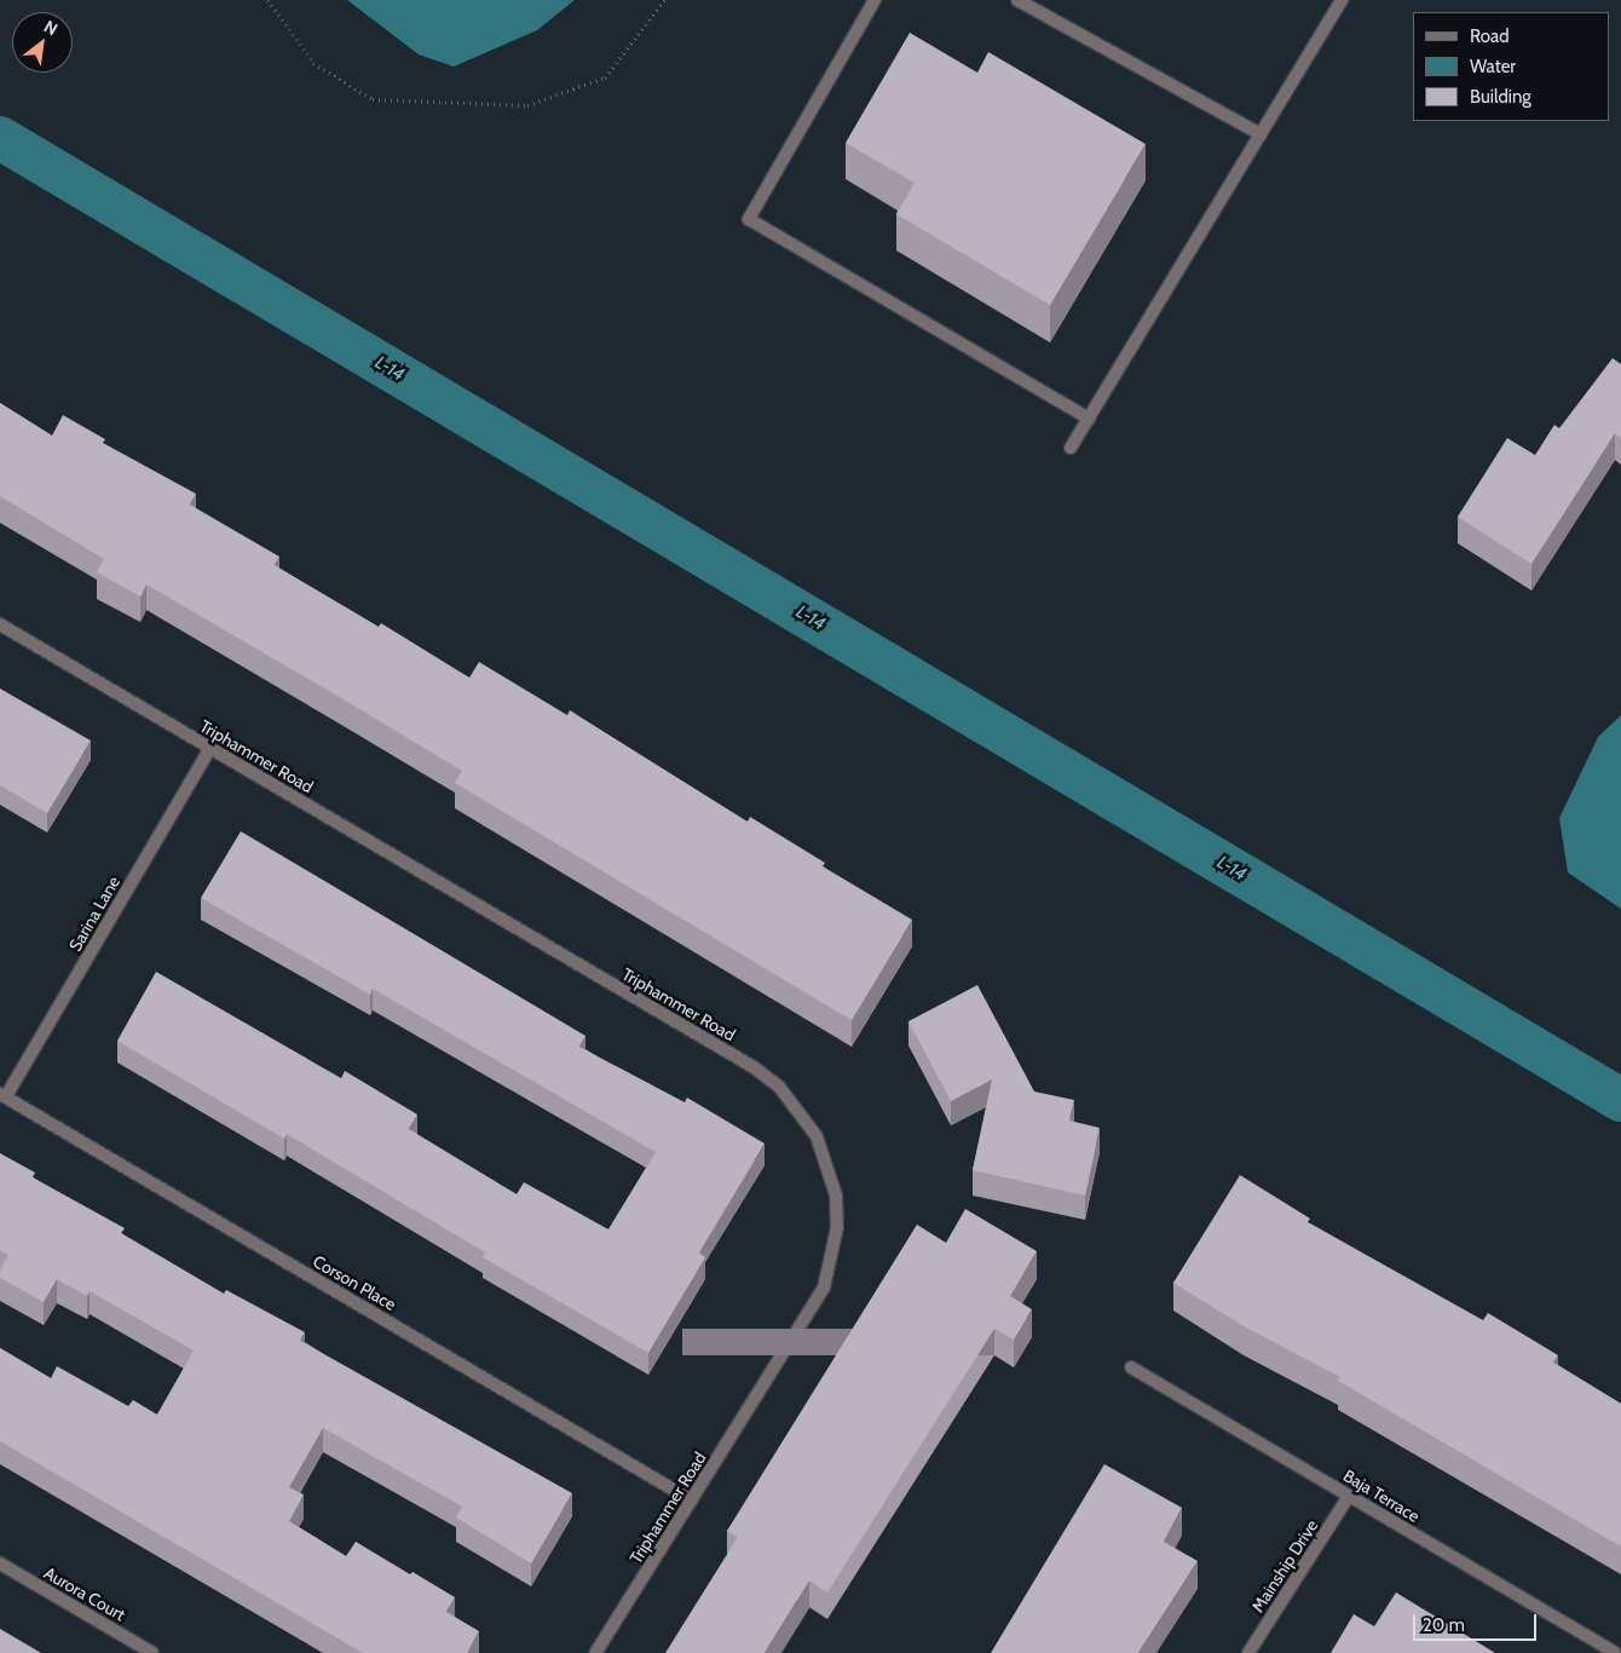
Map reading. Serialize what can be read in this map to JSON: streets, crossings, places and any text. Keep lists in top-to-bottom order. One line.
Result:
{"streets":{"street":["Triphammer Road","Sarina Lane","Corson Place","Baja Terrace","Mainship Drive","Aurora Court"]},"crossings":[["Triphammer Road","Sarina Lane"],["Triphammer Road","Corson Place"],["Sarina Lane","Corson Place"],["Baja Terrace","Mainship Drive"]],"water":["L-14"],"legend":["Road","Water","Building"],"scale_bar":"20 m","north":"top right"}
